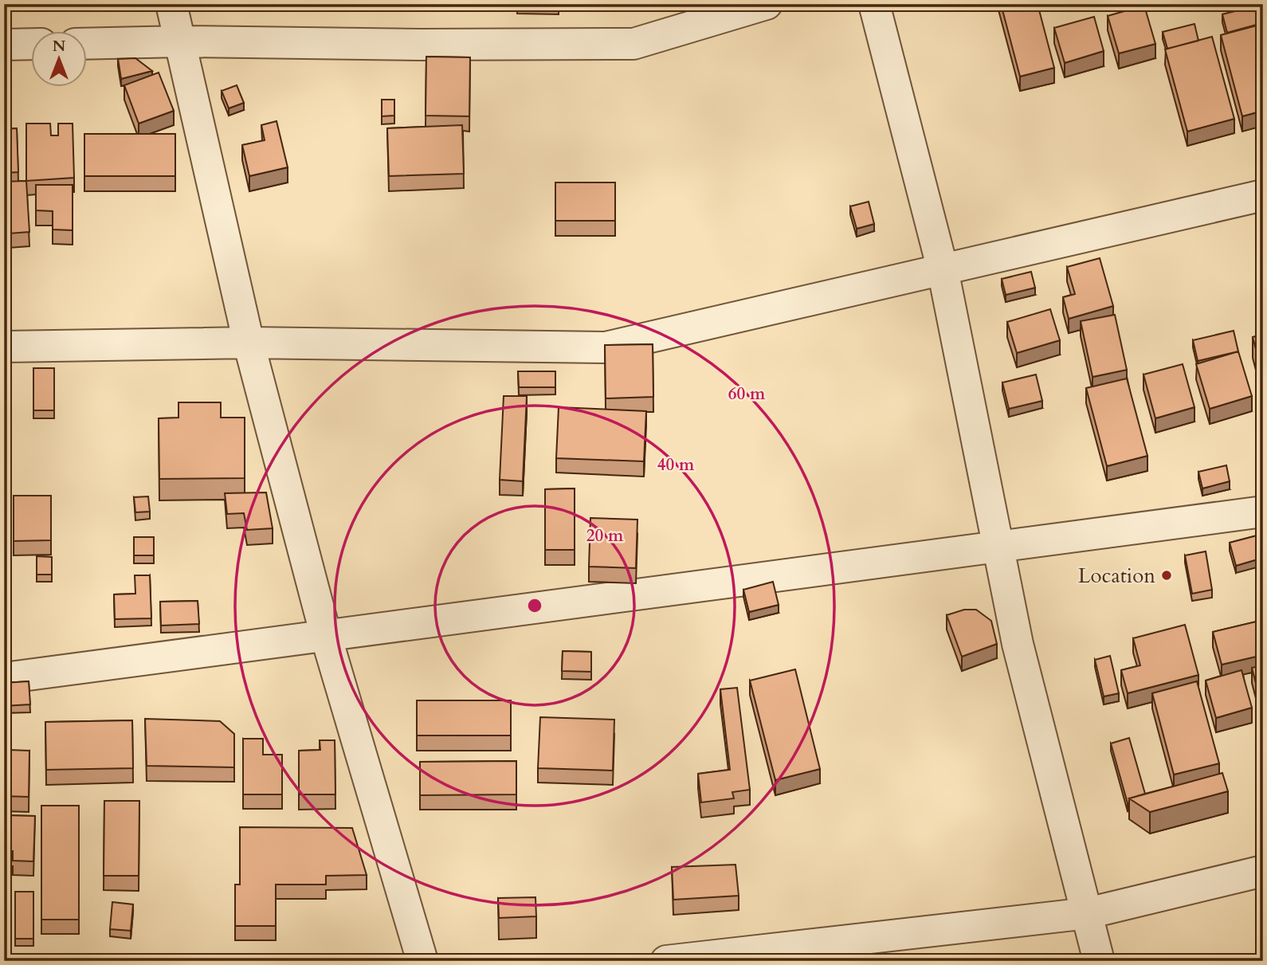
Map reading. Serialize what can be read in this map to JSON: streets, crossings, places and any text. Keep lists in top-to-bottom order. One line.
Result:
{"places":["Location"],"north":"top","rings":["60 m","40 m","20 m"]}
